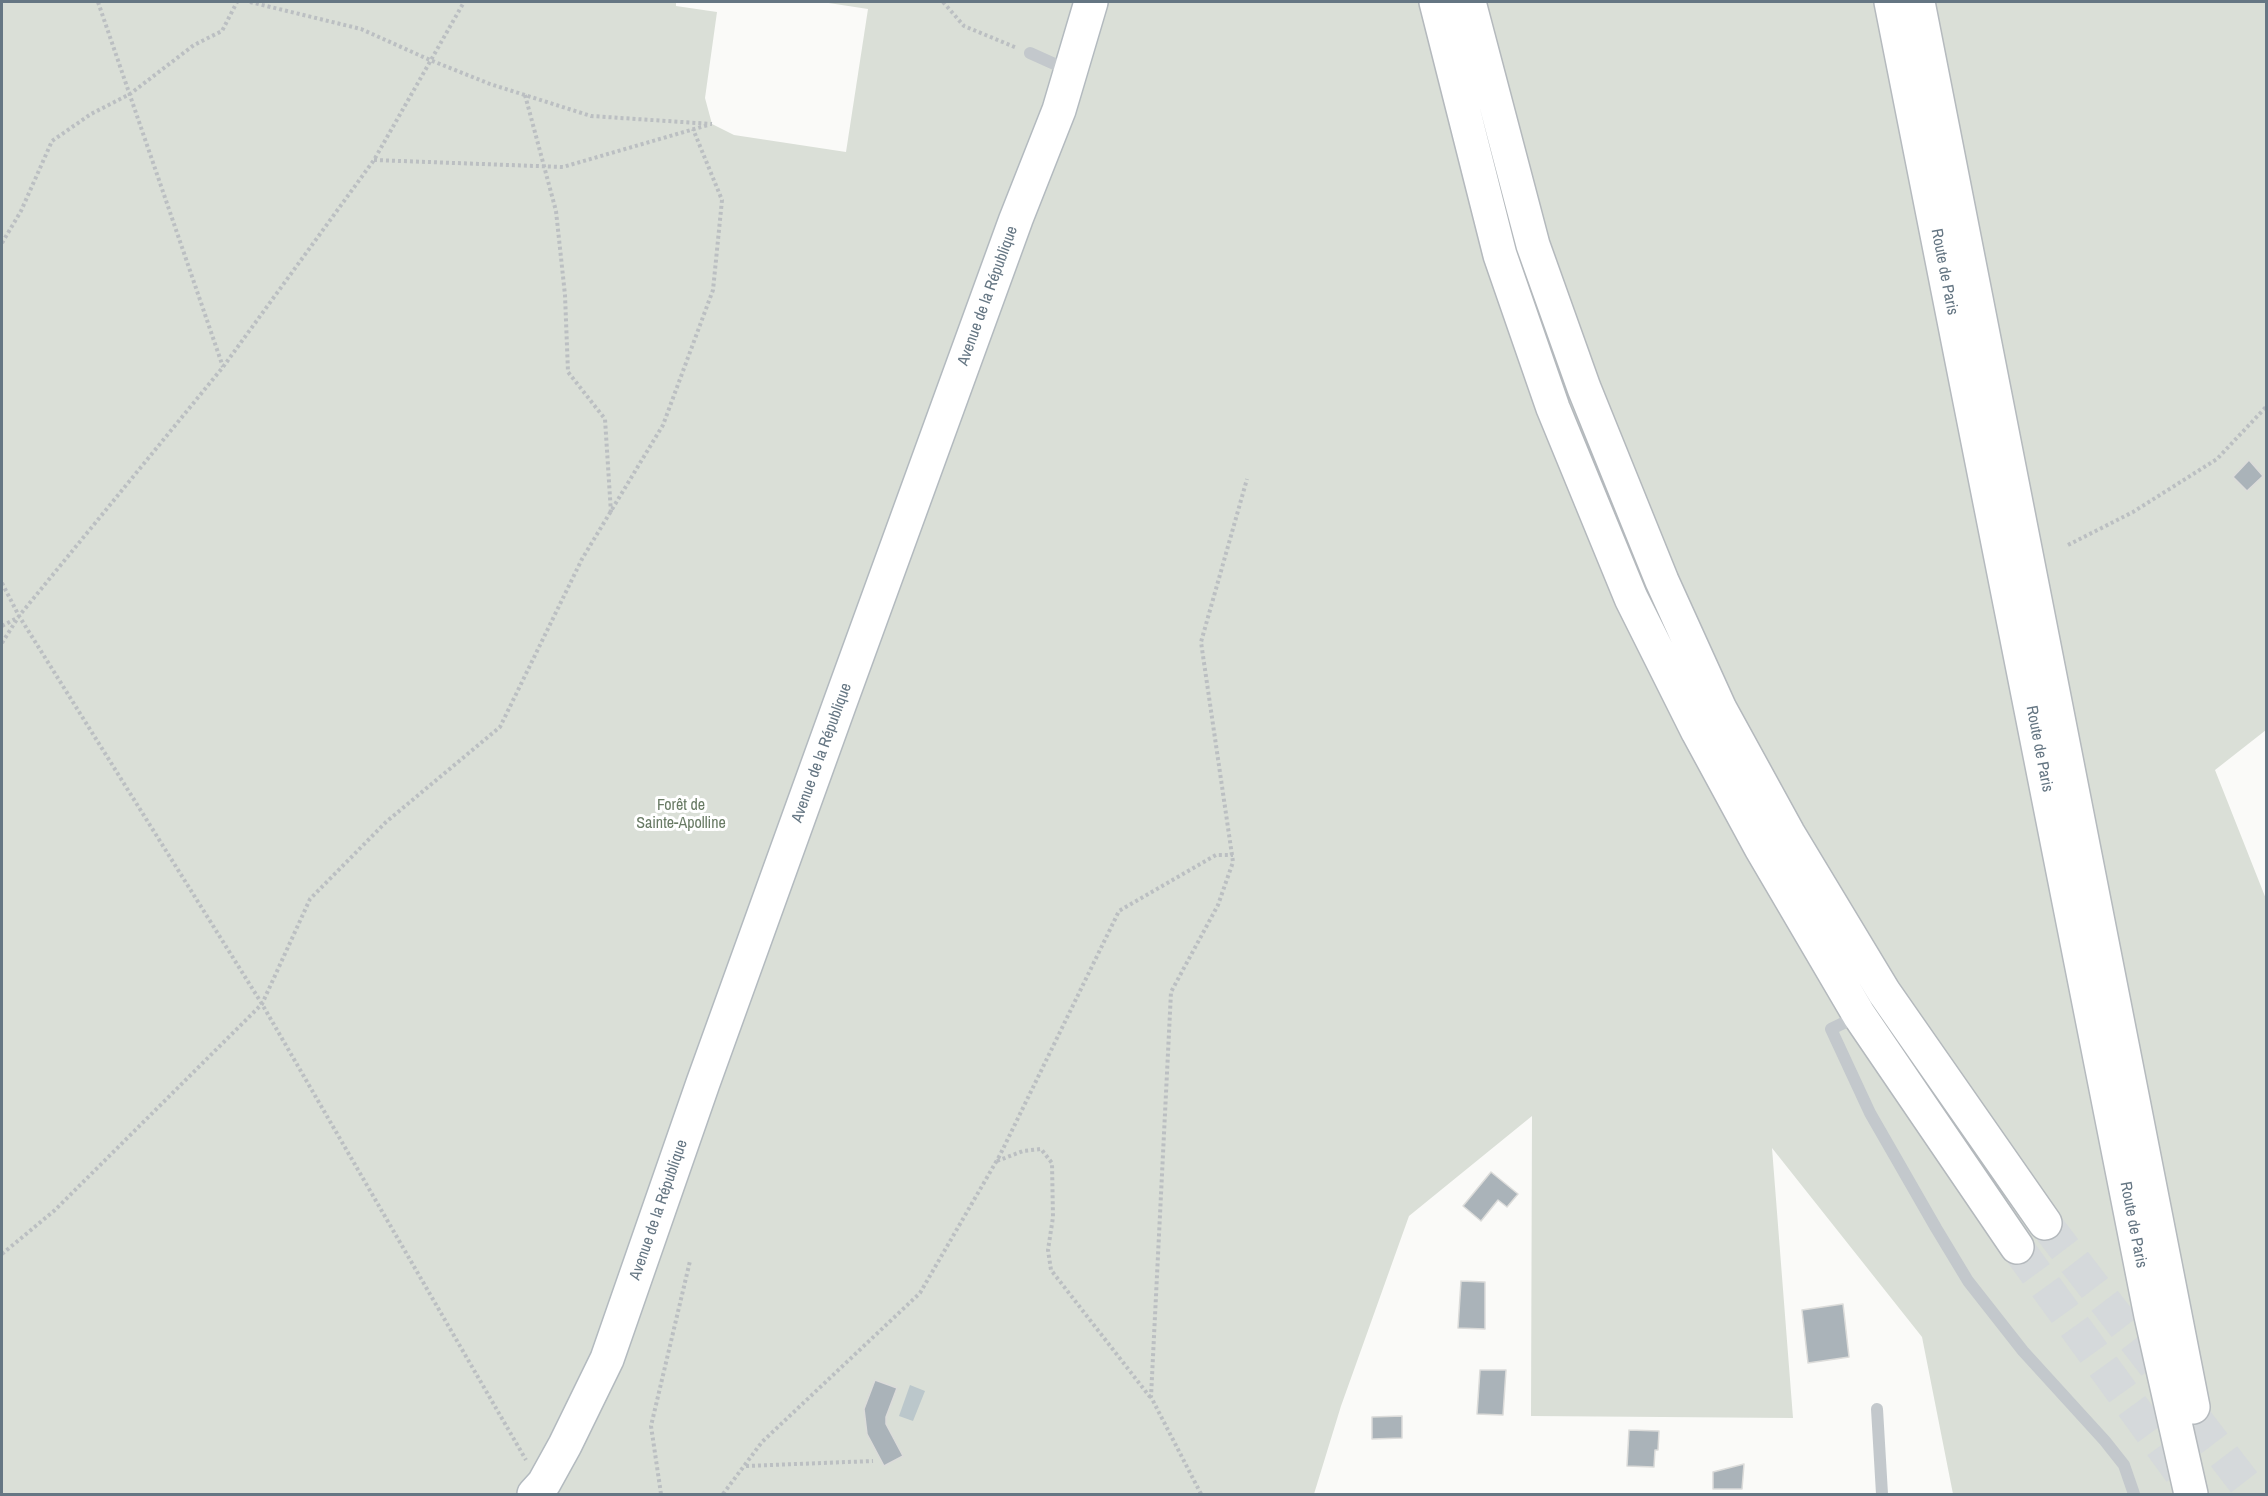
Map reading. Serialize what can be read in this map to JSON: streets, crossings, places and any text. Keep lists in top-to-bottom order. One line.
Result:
{"streets":{"main road":["Route de Paris","Avenue de la République"]},"parks":["Forêt de Sainte-Apolline"]}
